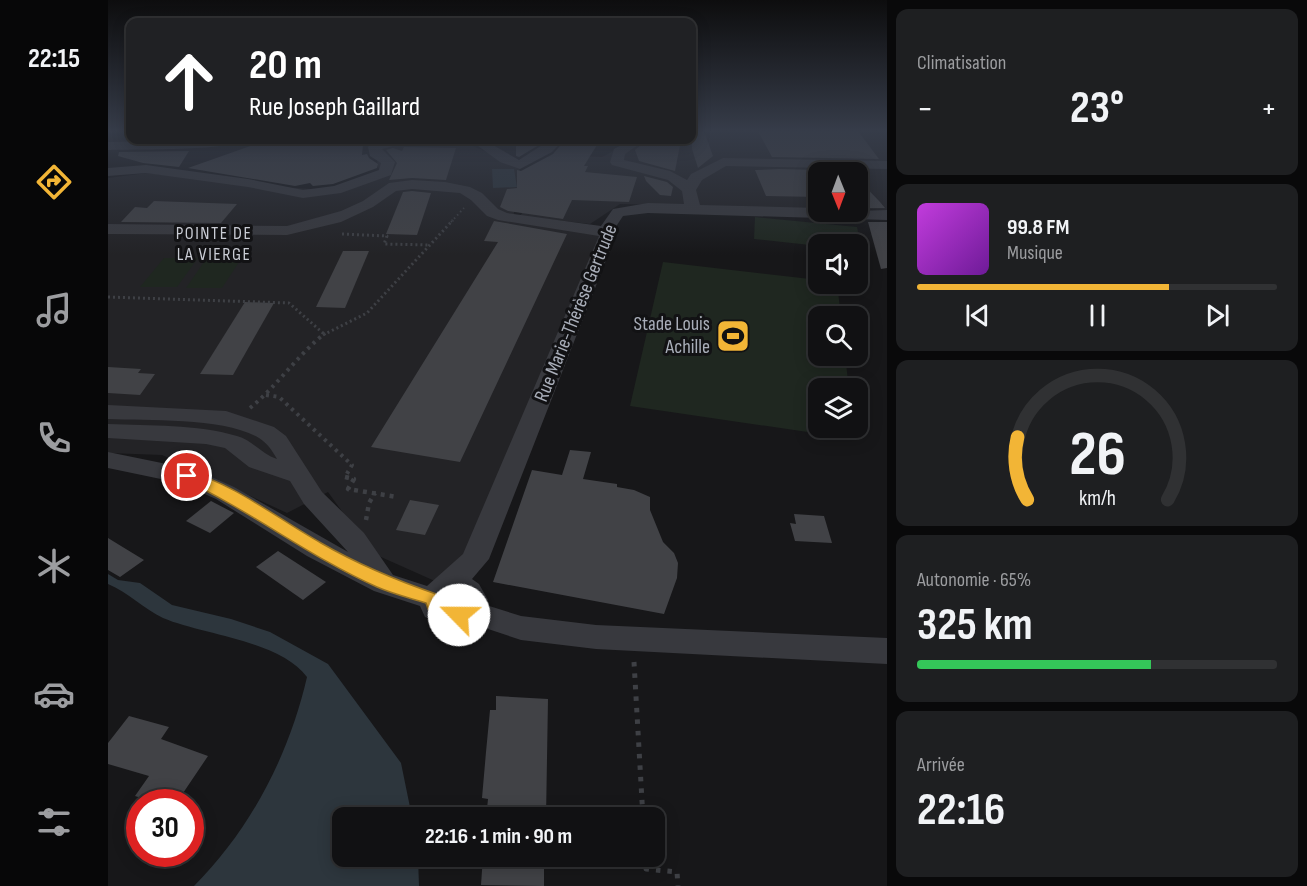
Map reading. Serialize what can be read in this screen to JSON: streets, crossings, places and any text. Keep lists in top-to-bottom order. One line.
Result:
{"streets":{"street":["Rue Marie-Thérèse Gertrude"]},"districts":["POINTE DE LA VIERGE"],"places":{"sports":["Stade Louis Achille"]},"north":"bottom","page":{"tabs":"22:15","tile":["Climatisation",["Autonomie · 65%","325 km"],["Arrivée","22:16"]],"turn":["20 m","Rue Joseph Gaillard"],"heat":["−","23°","+"],"song":["99.8 FM","Musique"],"limit":"30","trip":"22:16 · 1 min · 90 m","gauge":["26","km/h"]}}
